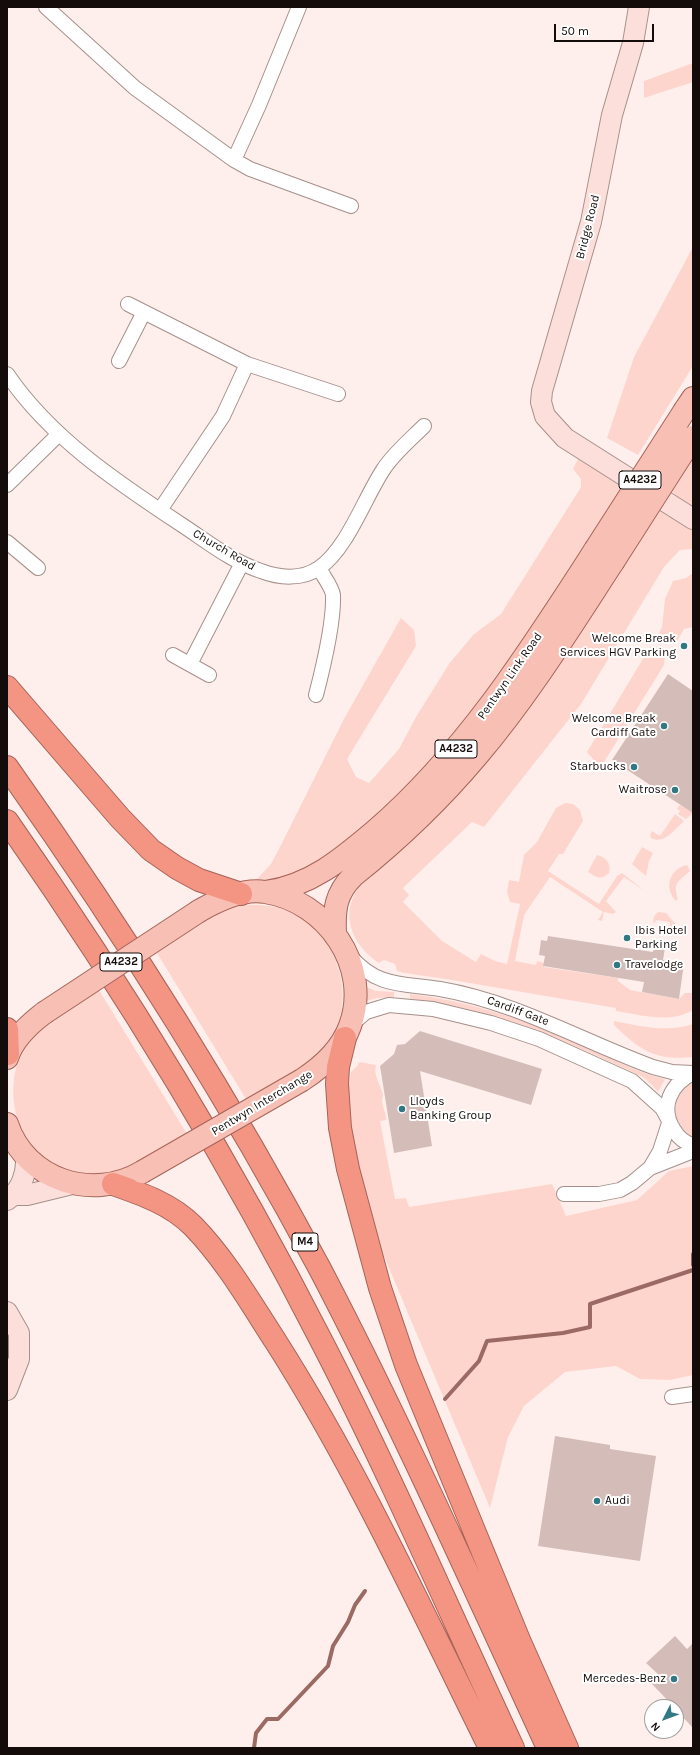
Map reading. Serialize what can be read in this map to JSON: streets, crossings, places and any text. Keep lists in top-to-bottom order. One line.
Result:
{"streets":{"highway":["M4"],"main road":["Bridge Road","A4232","Pentwyn Link Road","Pentwyn Interchange"],"street":["Church Road","Cardiff Gate"]},"crossings":[["Pentwyn Link Road","Cardiff Gate"],["Pentwyn Link Road","Pentwyn Interchange"],["Cardiff Gate","Pentwyn Interchange"]],"places":["Welcome Break Services HGV Parking","Welcome Break Cardiff Gate","Starbucks","Waitrose","Ibis Hotel Parking","Travelodge","Lloyds Banking Group","Audi","Mercedes-Benz"],"scale_bar":"50 m","north":"bottom left"}
